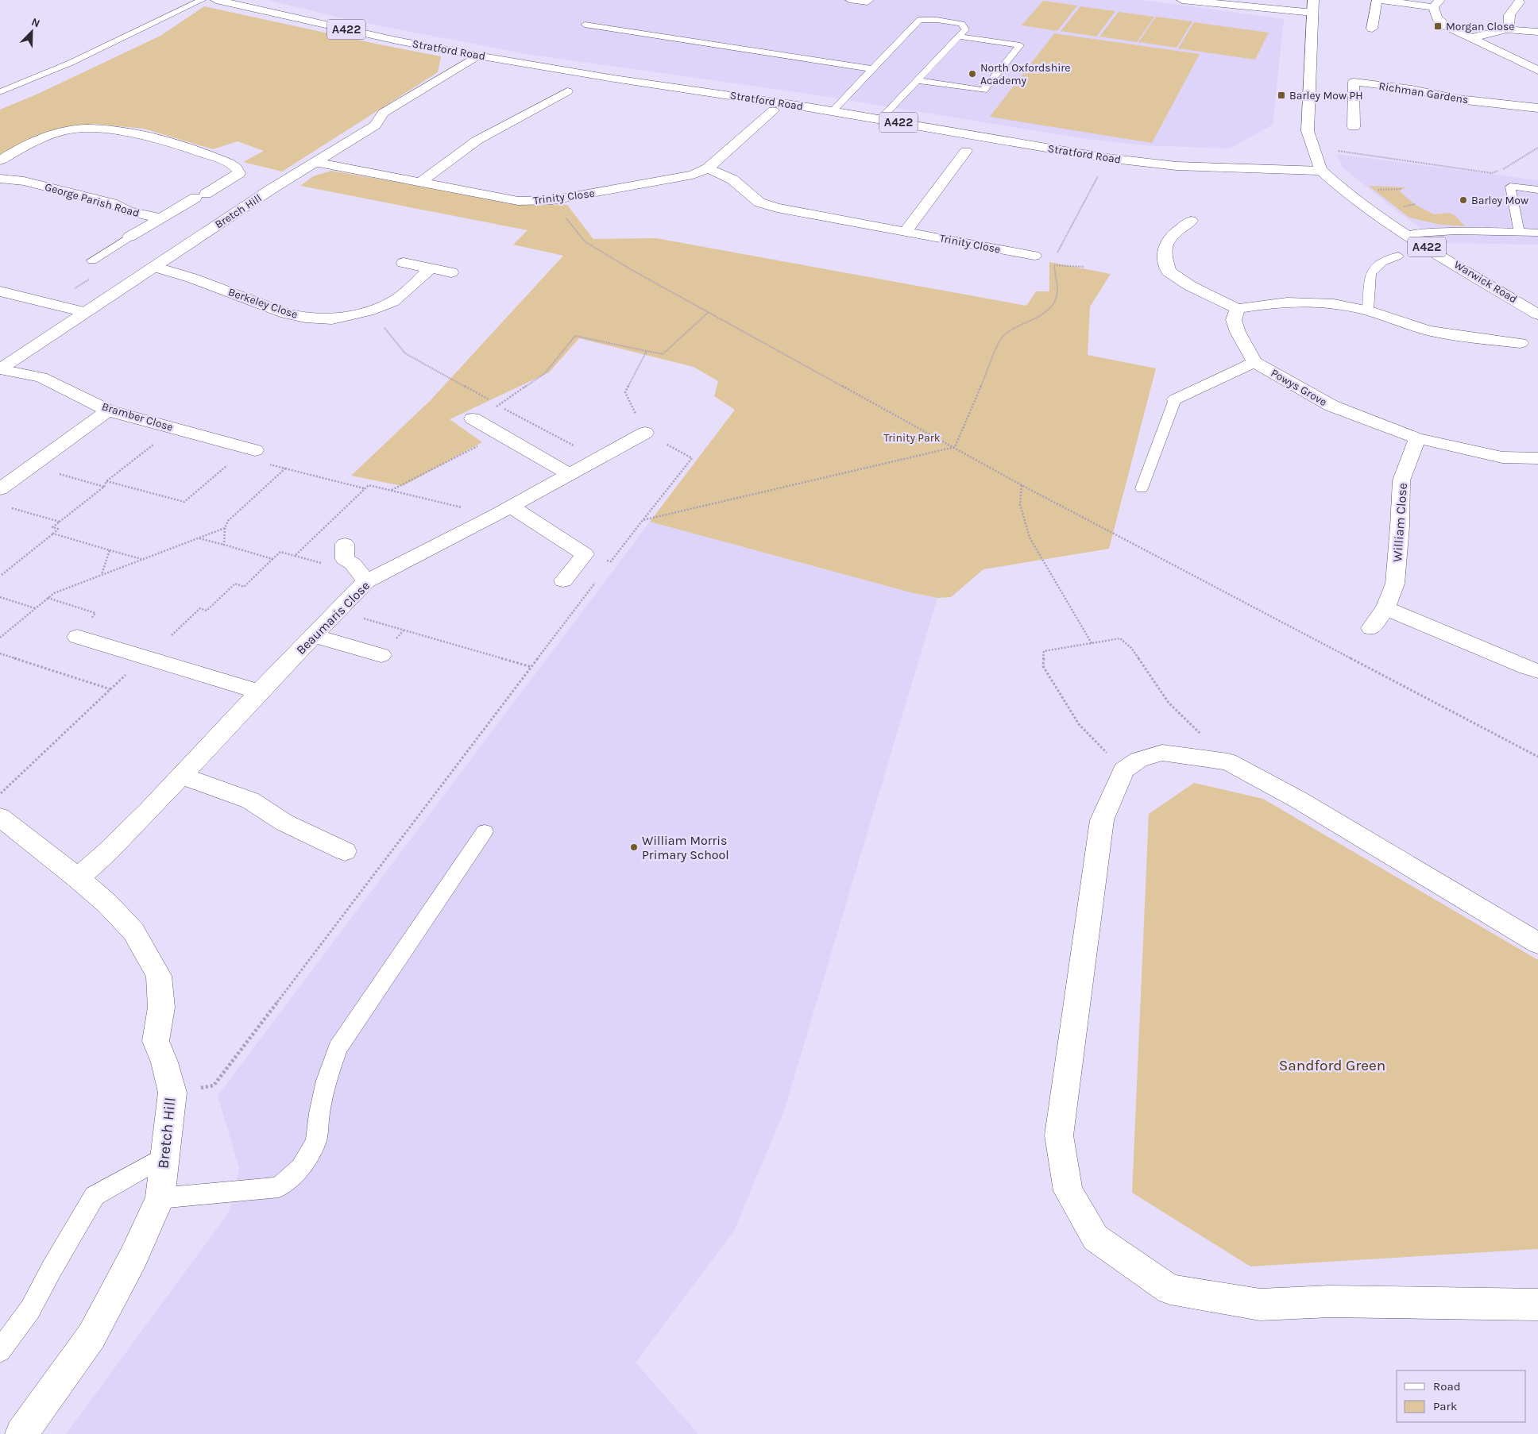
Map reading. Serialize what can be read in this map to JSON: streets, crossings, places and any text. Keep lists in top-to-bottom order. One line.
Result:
{"streets":{"street":["A422","Stratford Road","Richman Gardens","Trinity Close","George Parish Road","Bretch Hill","Warwick Road","Berkeley Close","Powys Grove","Bramber Close","William Close","Beaumaris Close"]},"crossings":[["Stratford Road","Bretch Hill"],["Stratford Road","Warwick Road"],["Trinity Close","Bretch Hill"],["Bretch Hill","Berkeley Close"],["Bretch Hill","Bramber Close"],["Bretch Hill","Beaumaris Close"],["Powys Grove","William Close"]],"parks":["Trinity Park","Sandford Green"],"places":{"transit":["Morgan Close","Barley Mow PH"],"other":["North Oxfordshire Academy","Barley Mow","William Morris Primary School"]},"legend":["Road","Park"],"north":"top right"}
